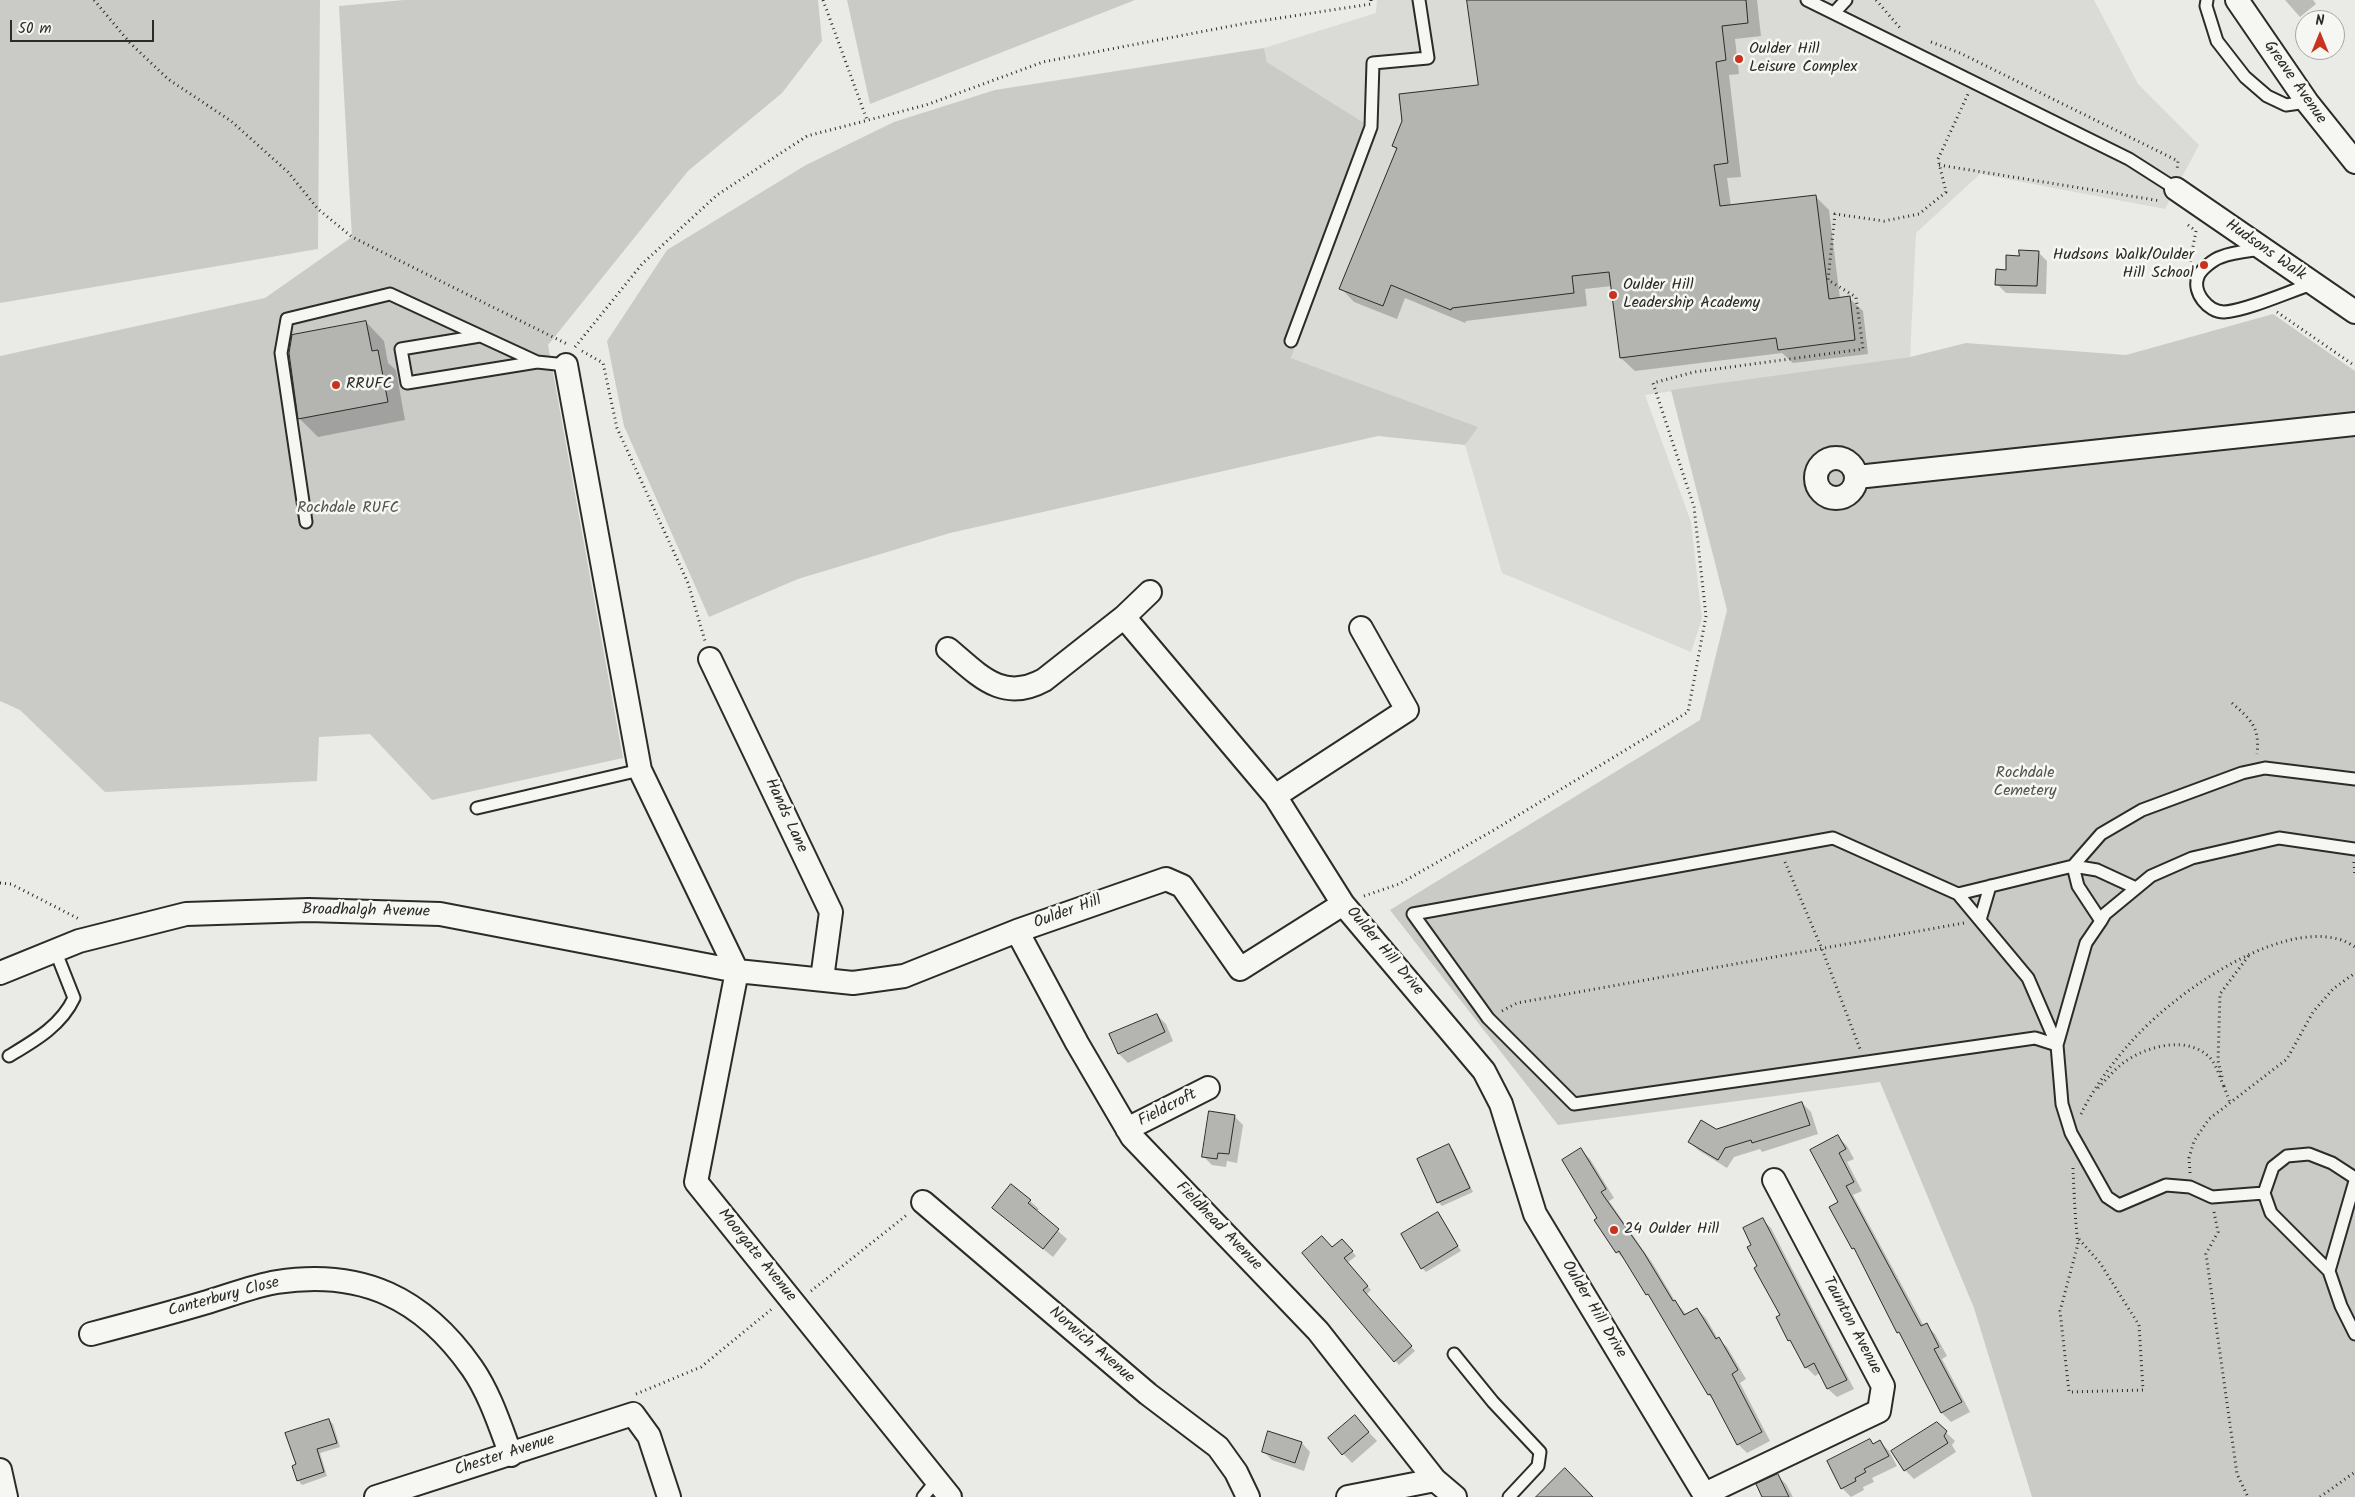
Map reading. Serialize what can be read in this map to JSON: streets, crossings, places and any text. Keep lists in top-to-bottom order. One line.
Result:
{"streets":{"street":["Greave Avenue","Hudsons Walk","Hands Lane","Broadhalgh Avenue","Oulder Hill","Oulder Hill Drive","Fieldcroft","Fieldhead Avenue","Moorgate Avenue","Canterbury Close","Taunton Avenue","Norwich Avenue","Chester Avenue"]},"crossings":[["Hands Lane","Oulder Hill"],["Broadhalgh Avenue","Oulder Hill"],["Broadhalgh Avenue","Moorgate Avenue"],["Oulder Hill","Oulder Hill Drive"],["Oulder Hill","Fieldhead Avenue"],["Oulder Hill","Moorgate Avenue"],["Oulder Hill Drive","Taunton Avenue"],["Fieldcroft","Fieldhead Avenue"],["Canterbury Close","Chester Avenue"]],"parks":["Rochdale RUFC","Rochdale Cemetery"],"places":["Oulder Hill Leisure Complex","Hudsons Walk/Oulder Hill School","Oulder Hill Leadership Academy","RRUFC","24 Oulder Hill"],"scale_bar":"50 m","north":"top"}
